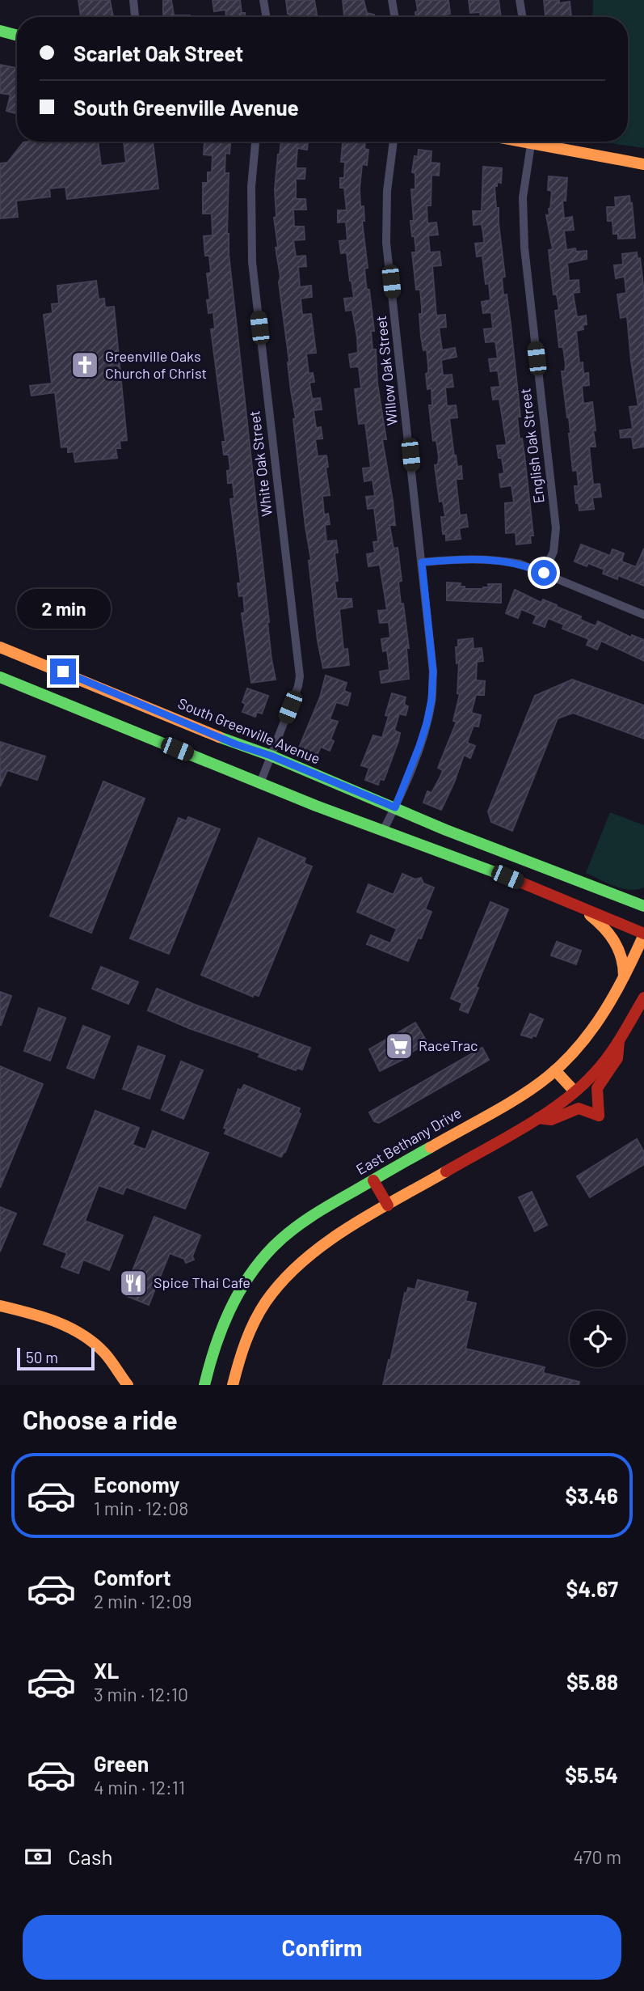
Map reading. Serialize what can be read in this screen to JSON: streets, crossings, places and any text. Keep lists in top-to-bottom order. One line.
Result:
{"streets":{"main road":["South Greenville Avenue","East Bethany Drive"],"street":["Willow Oak Street","English Oak Street","White Oak Street"]},"crossings":[["Willow Oak Street","South Greenville Avenue"],["White Oak Street","South Greenville Avenue"]],"places":{"church":["Greenville Oaks Church of Christ"],"supermarket":["RaceTrac"],"restaurant":["Spice Thai Cafe"]},"scale_bar":"50 m","page":{"banner":["Scarlet Oak Street","South Greenville Avenue"],"bubble":"2 min","scale":"50 m","heading":"Choose a ride","list":[{"name":"Economy","note":"1 min · 12:08","value":"$3.46"},{"name":"Comfort","note":"2 min · 12:09","value":"$4.67"},{"name":"XL","note":"3 min · 12:10","value":"$5.88"},{"name":"Green","note":"4 min · 12:11","value":"$5.54"}],"pay":["Cash","470 m"],"buttons":"Confirm"}}
